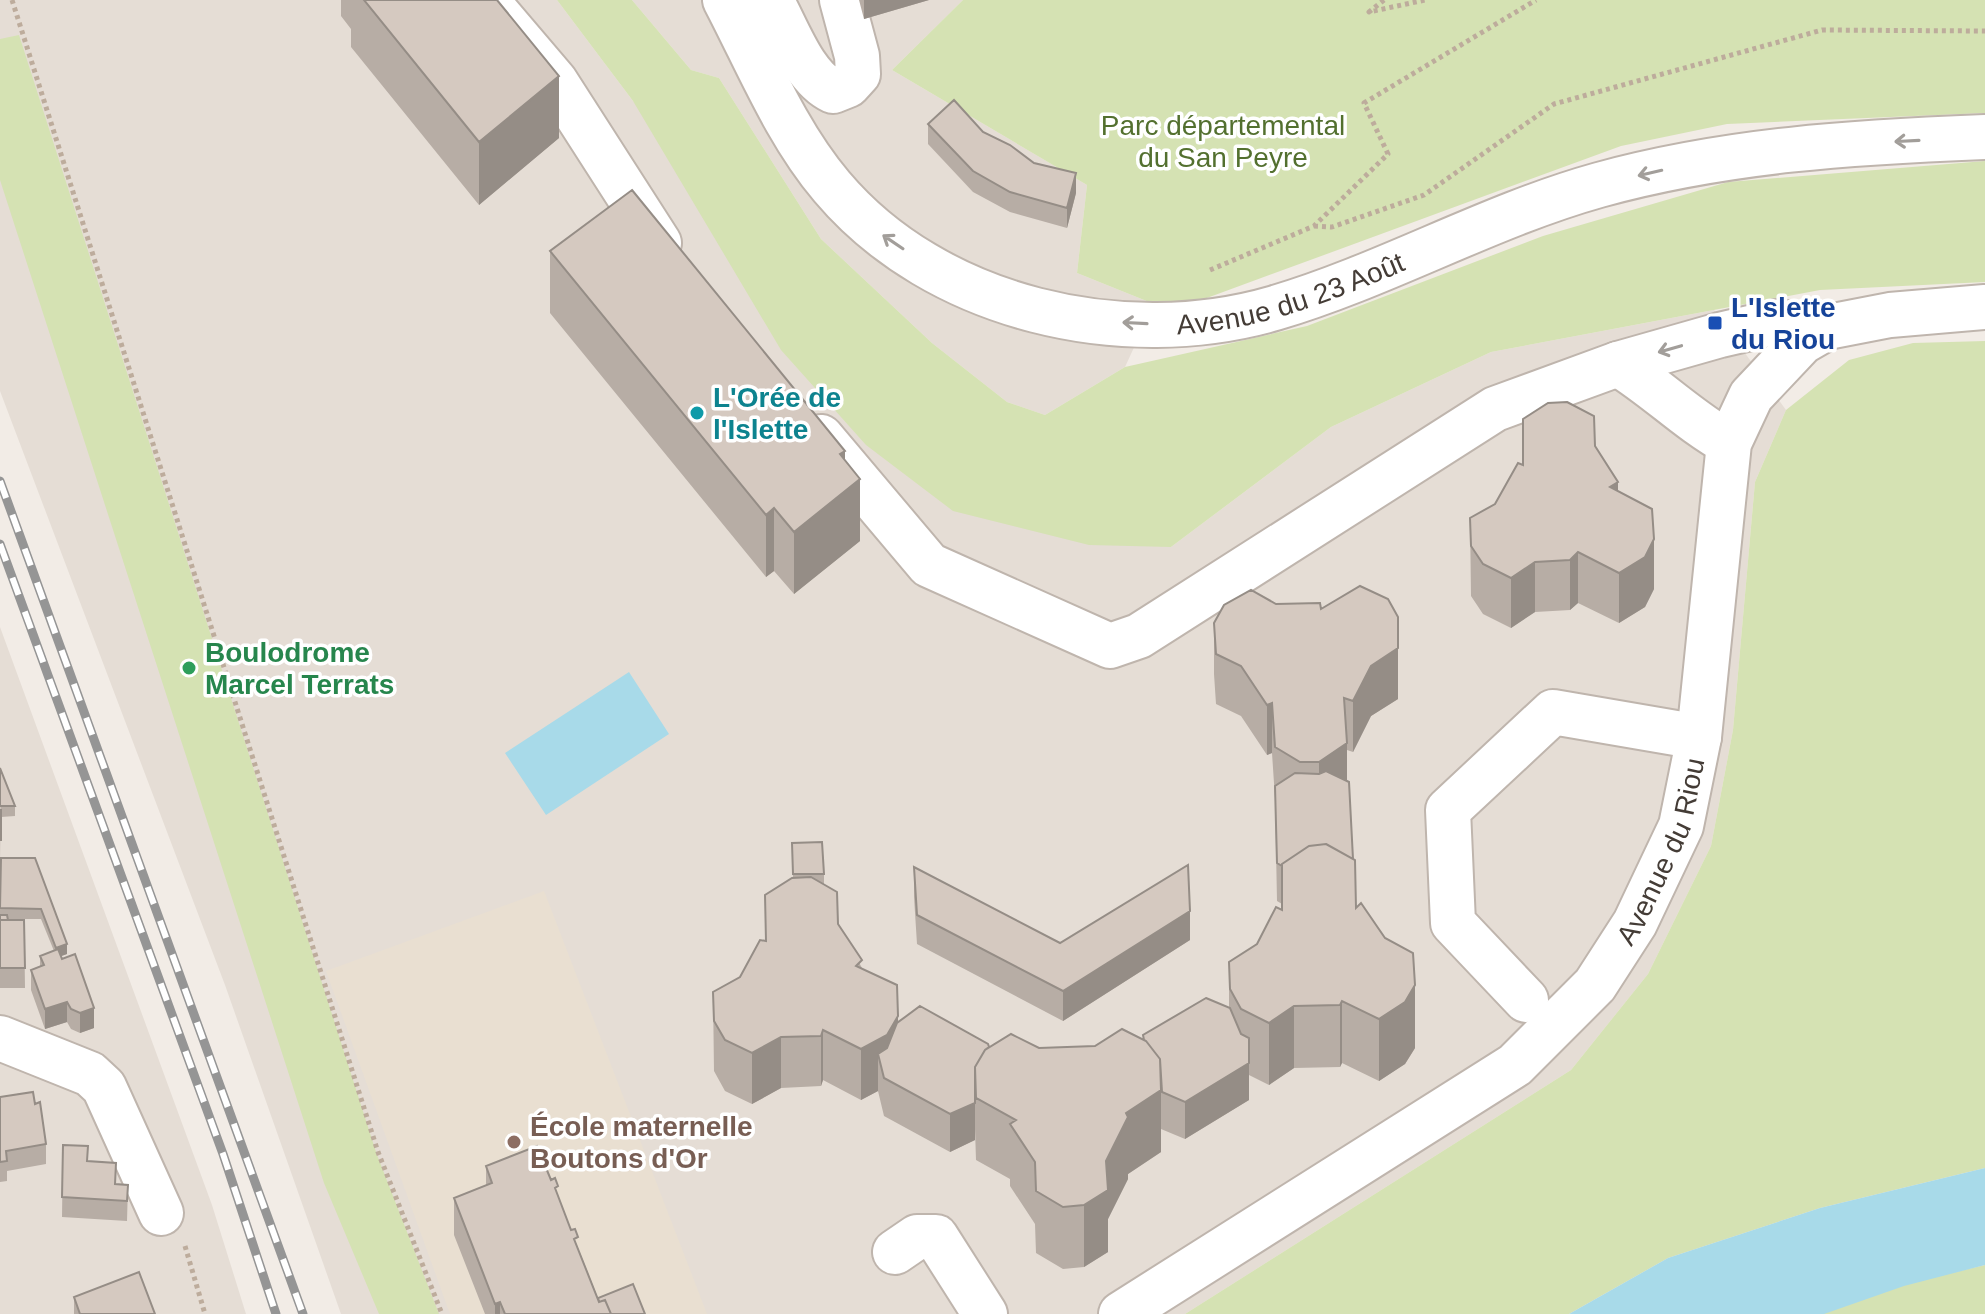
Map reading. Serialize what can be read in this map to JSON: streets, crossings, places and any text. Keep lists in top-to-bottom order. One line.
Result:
{"streets":{"street":["Avenue du 23 Août","Avenue du Riou"]},"one_way":["Avenue du 23 Août"],"parks":["Parc départemental du San Peyre"],"places":{"transit":["L'Islette du Riou"],"other":["L'Orée de l'Islette","Boulodrome Marcel Terrats","École maternelle Boutons d'Or"]}}
